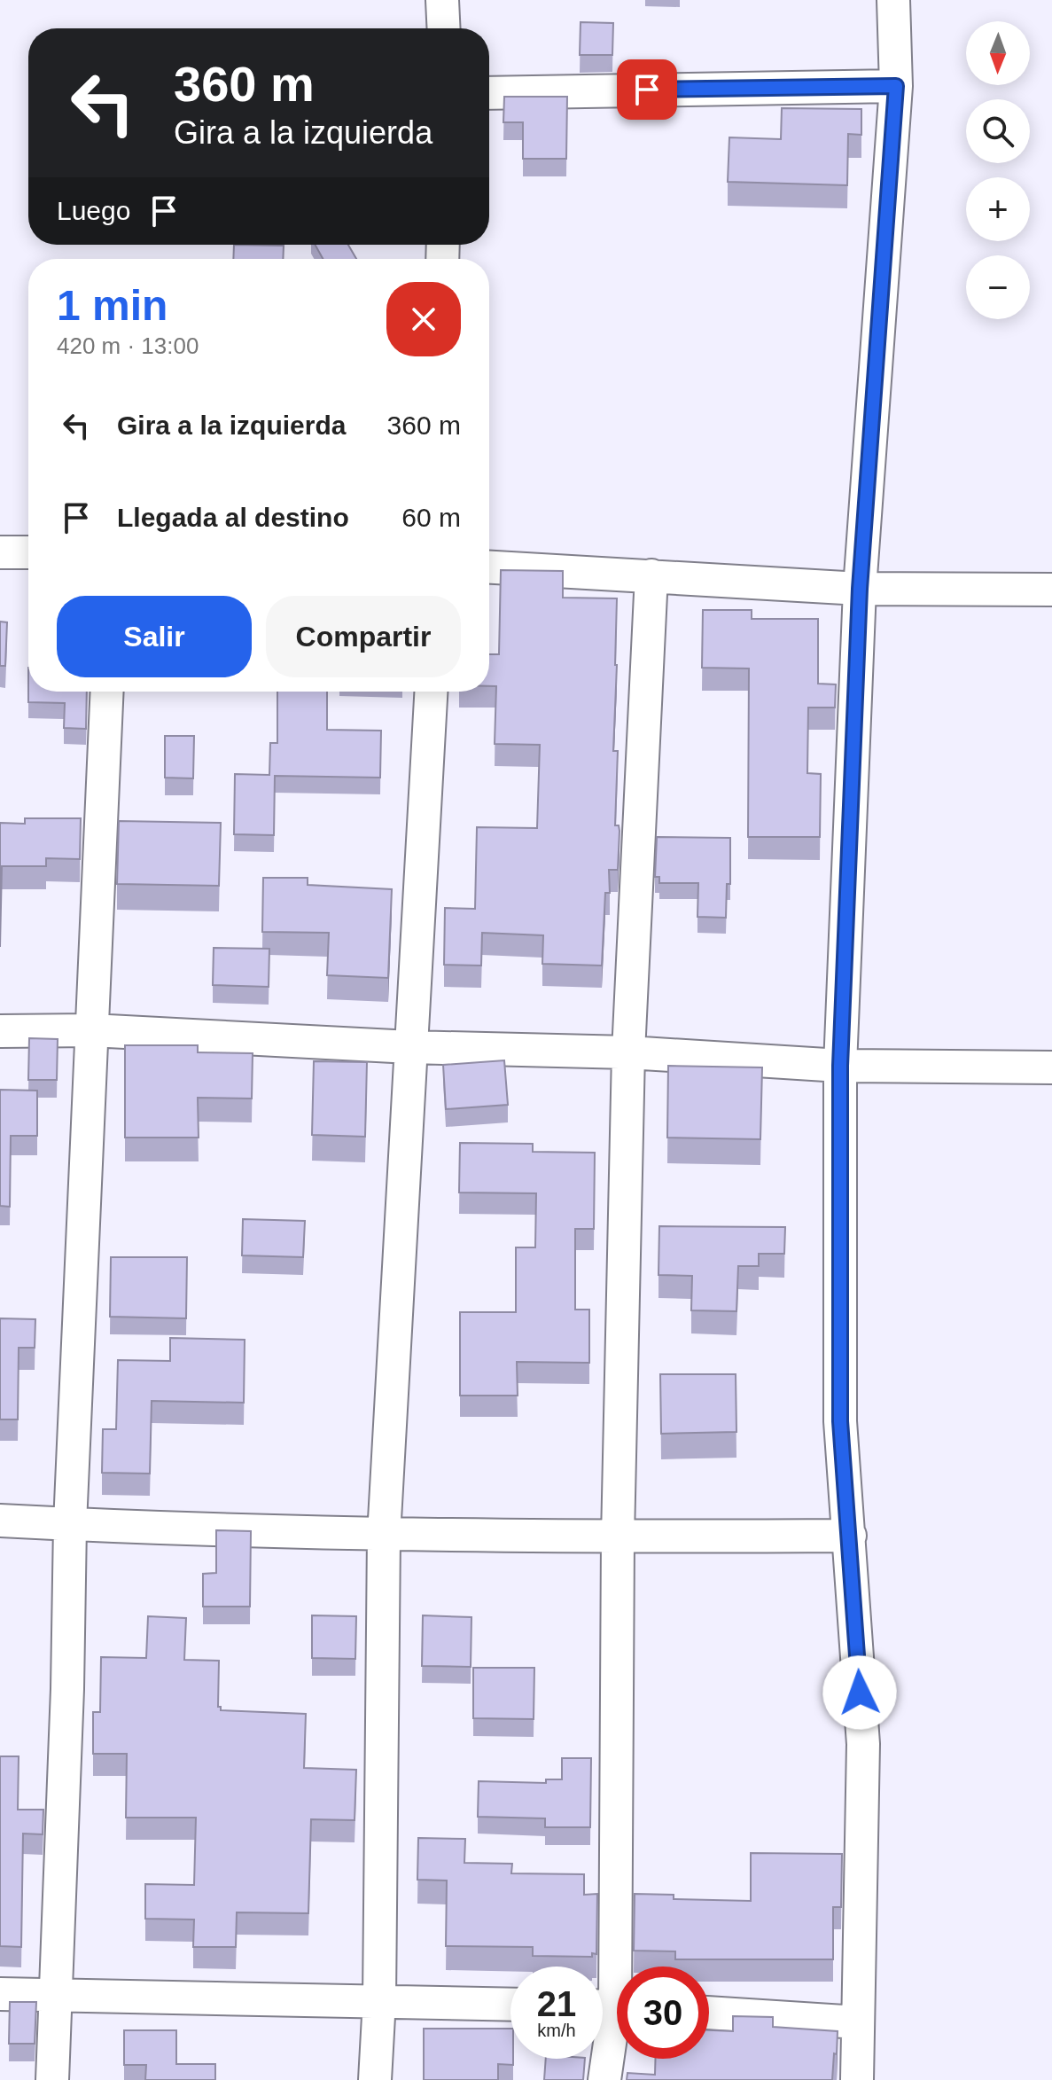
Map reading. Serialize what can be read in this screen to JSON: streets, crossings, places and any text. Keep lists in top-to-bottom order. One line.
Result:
{"north":"bottom","page":{"map_buttons":["+","−"],"turn":["360 m","Gira a la izquierda"],"then":"Luego","heading":["1 min","420 m · 13:00"],"list":[{"name":"Gira a la izquierda","value":"360 m"},{"name":"Llegada al destino","value":"60 m"}],"buttons":["Salir","Compartir"],"speed":"21 km/h","limit":"30"}}
